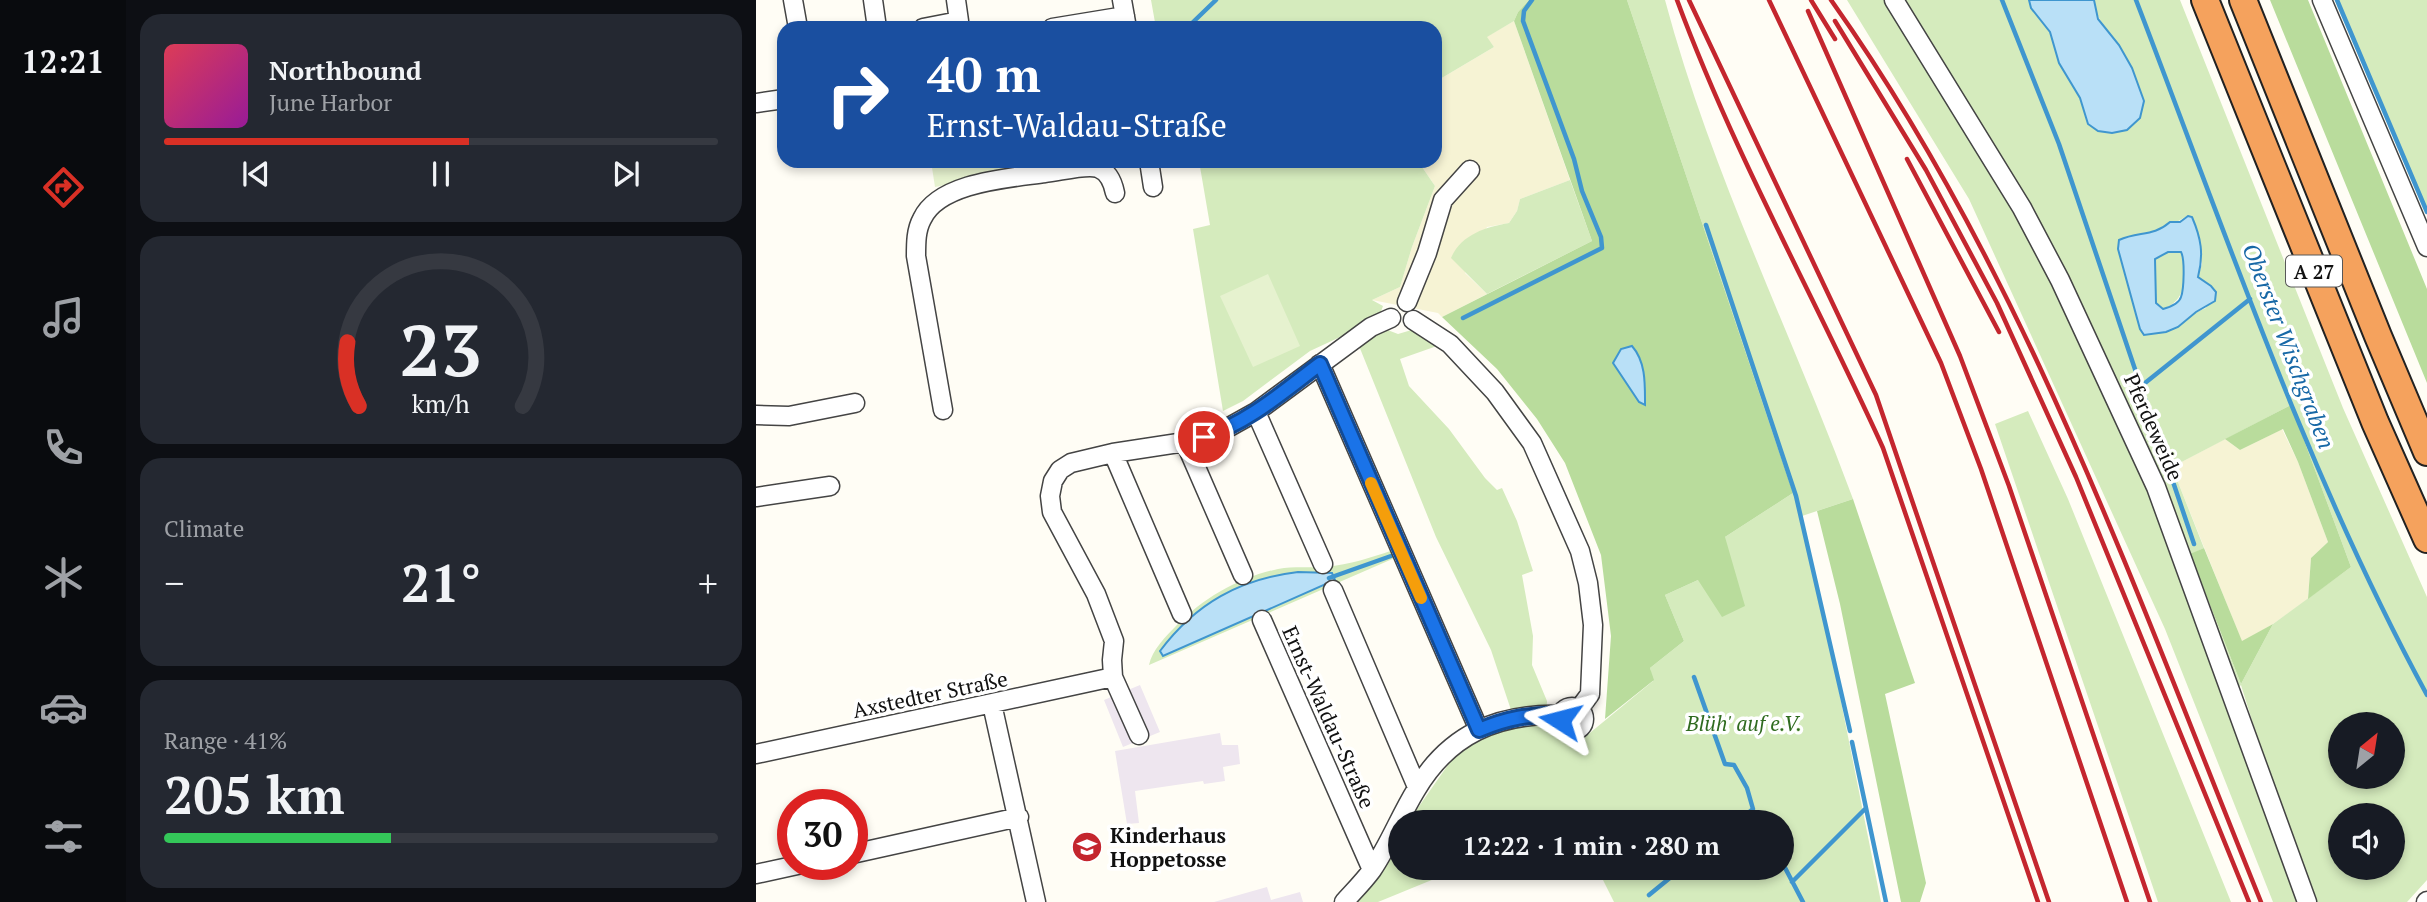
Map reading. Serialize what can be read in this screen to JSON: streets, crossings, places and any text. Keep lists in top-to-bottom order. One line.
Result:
{"streets":{"highway":["A 27"],"street":["Pferdeweide","Axstedter Straße","Ernst-Waldau-Straße"]},"water":["Oberster Wischgraben"],"parks":["Blüh' auf e.V."],"places":{"school or university":["Kinderhaus Hoppetosse"]},"north":"top right","page":{"tabs":"12:21","turn":["40 m","Ernst-Waldau-Straße"],"song":["Northbound","June Harbor"],"tile":["Climate",["Range · 41%","205 km"]],"heat":["−","21°","+"],"limit":"30","trip":"12:22 · 1 min · 280 m","gauge":["23","km/h"]}}
